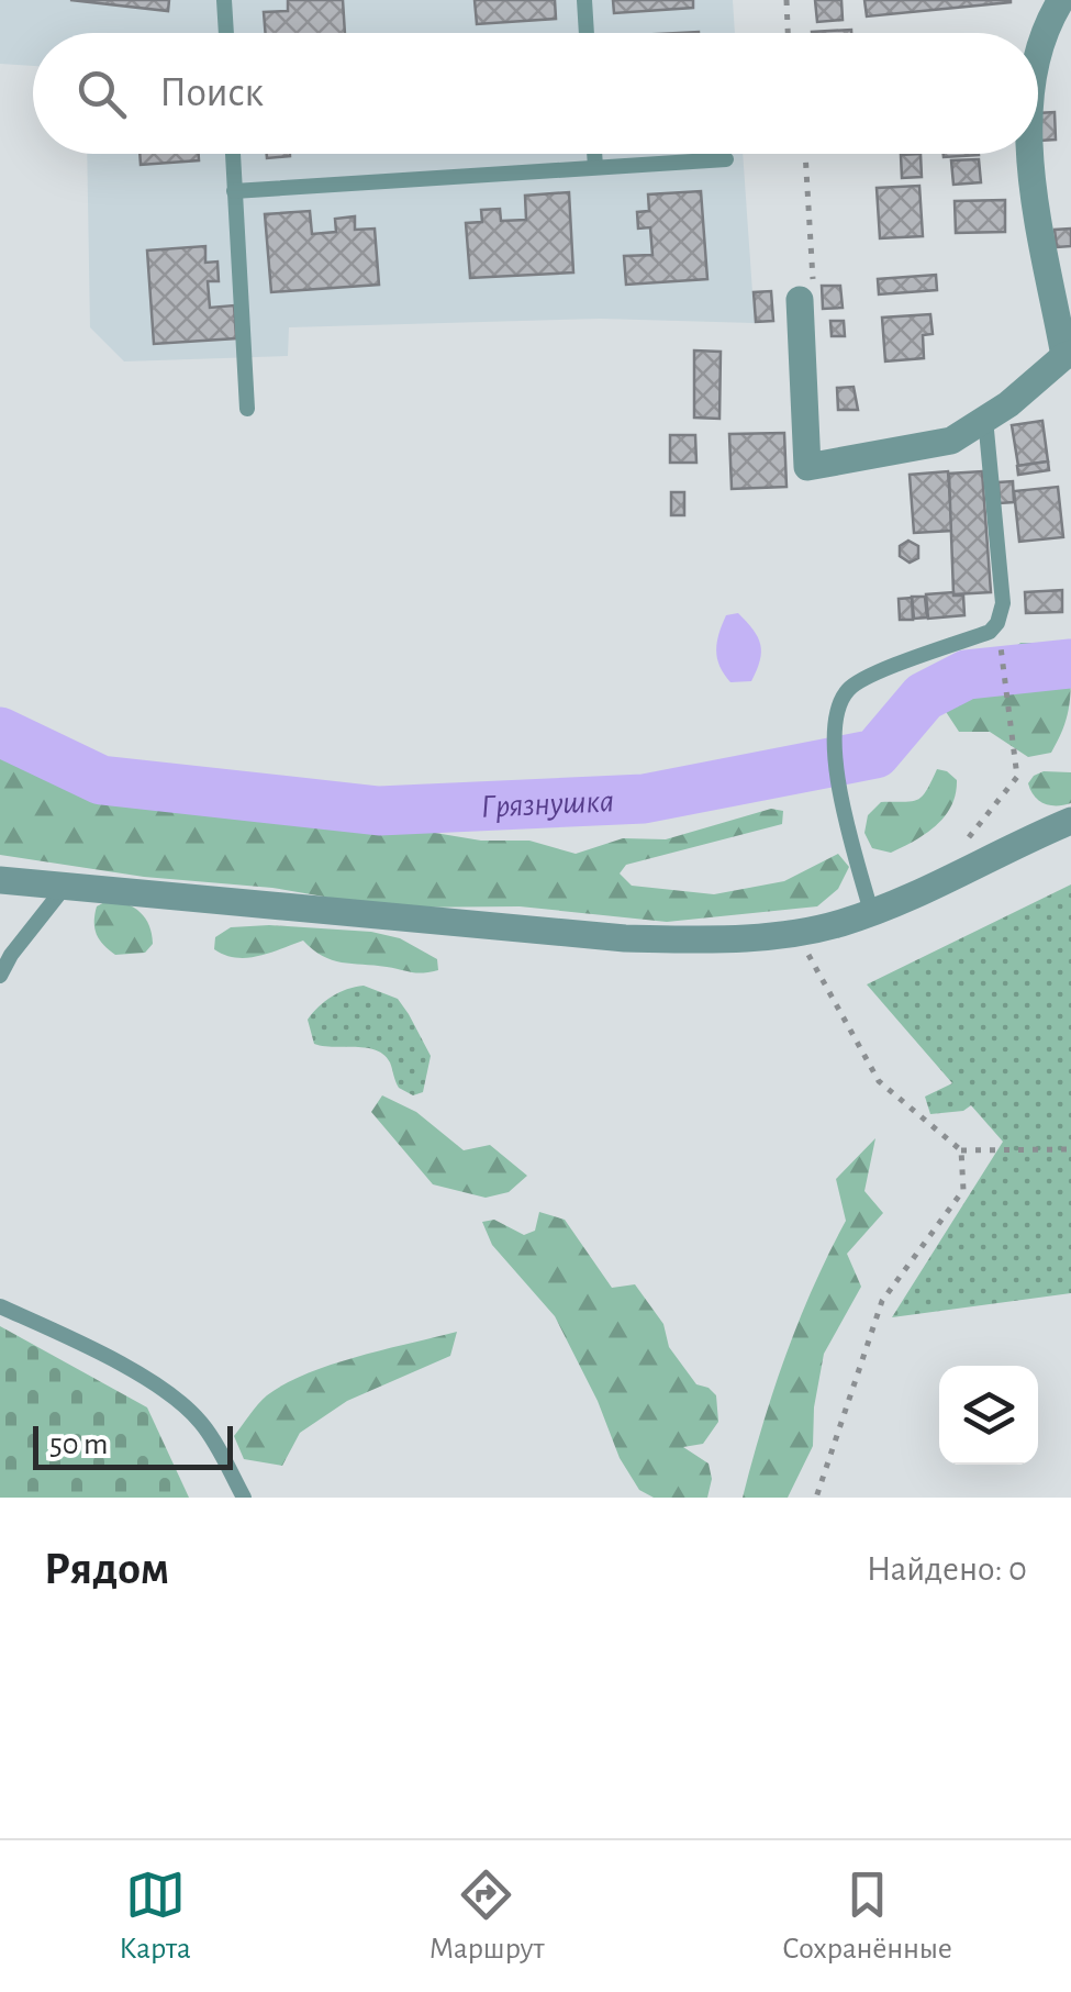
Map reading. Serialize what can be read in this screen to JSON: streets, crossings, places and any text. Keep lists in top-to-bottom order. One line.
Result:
{"water":["Грязнушка"],"scale_bar":"50 m","page":{"search":"Поиск","scale":"50 m","heading":["Рядом","Найдено: 0"],"nav":["Карта","Маршрут","Сохранённые"]}}
